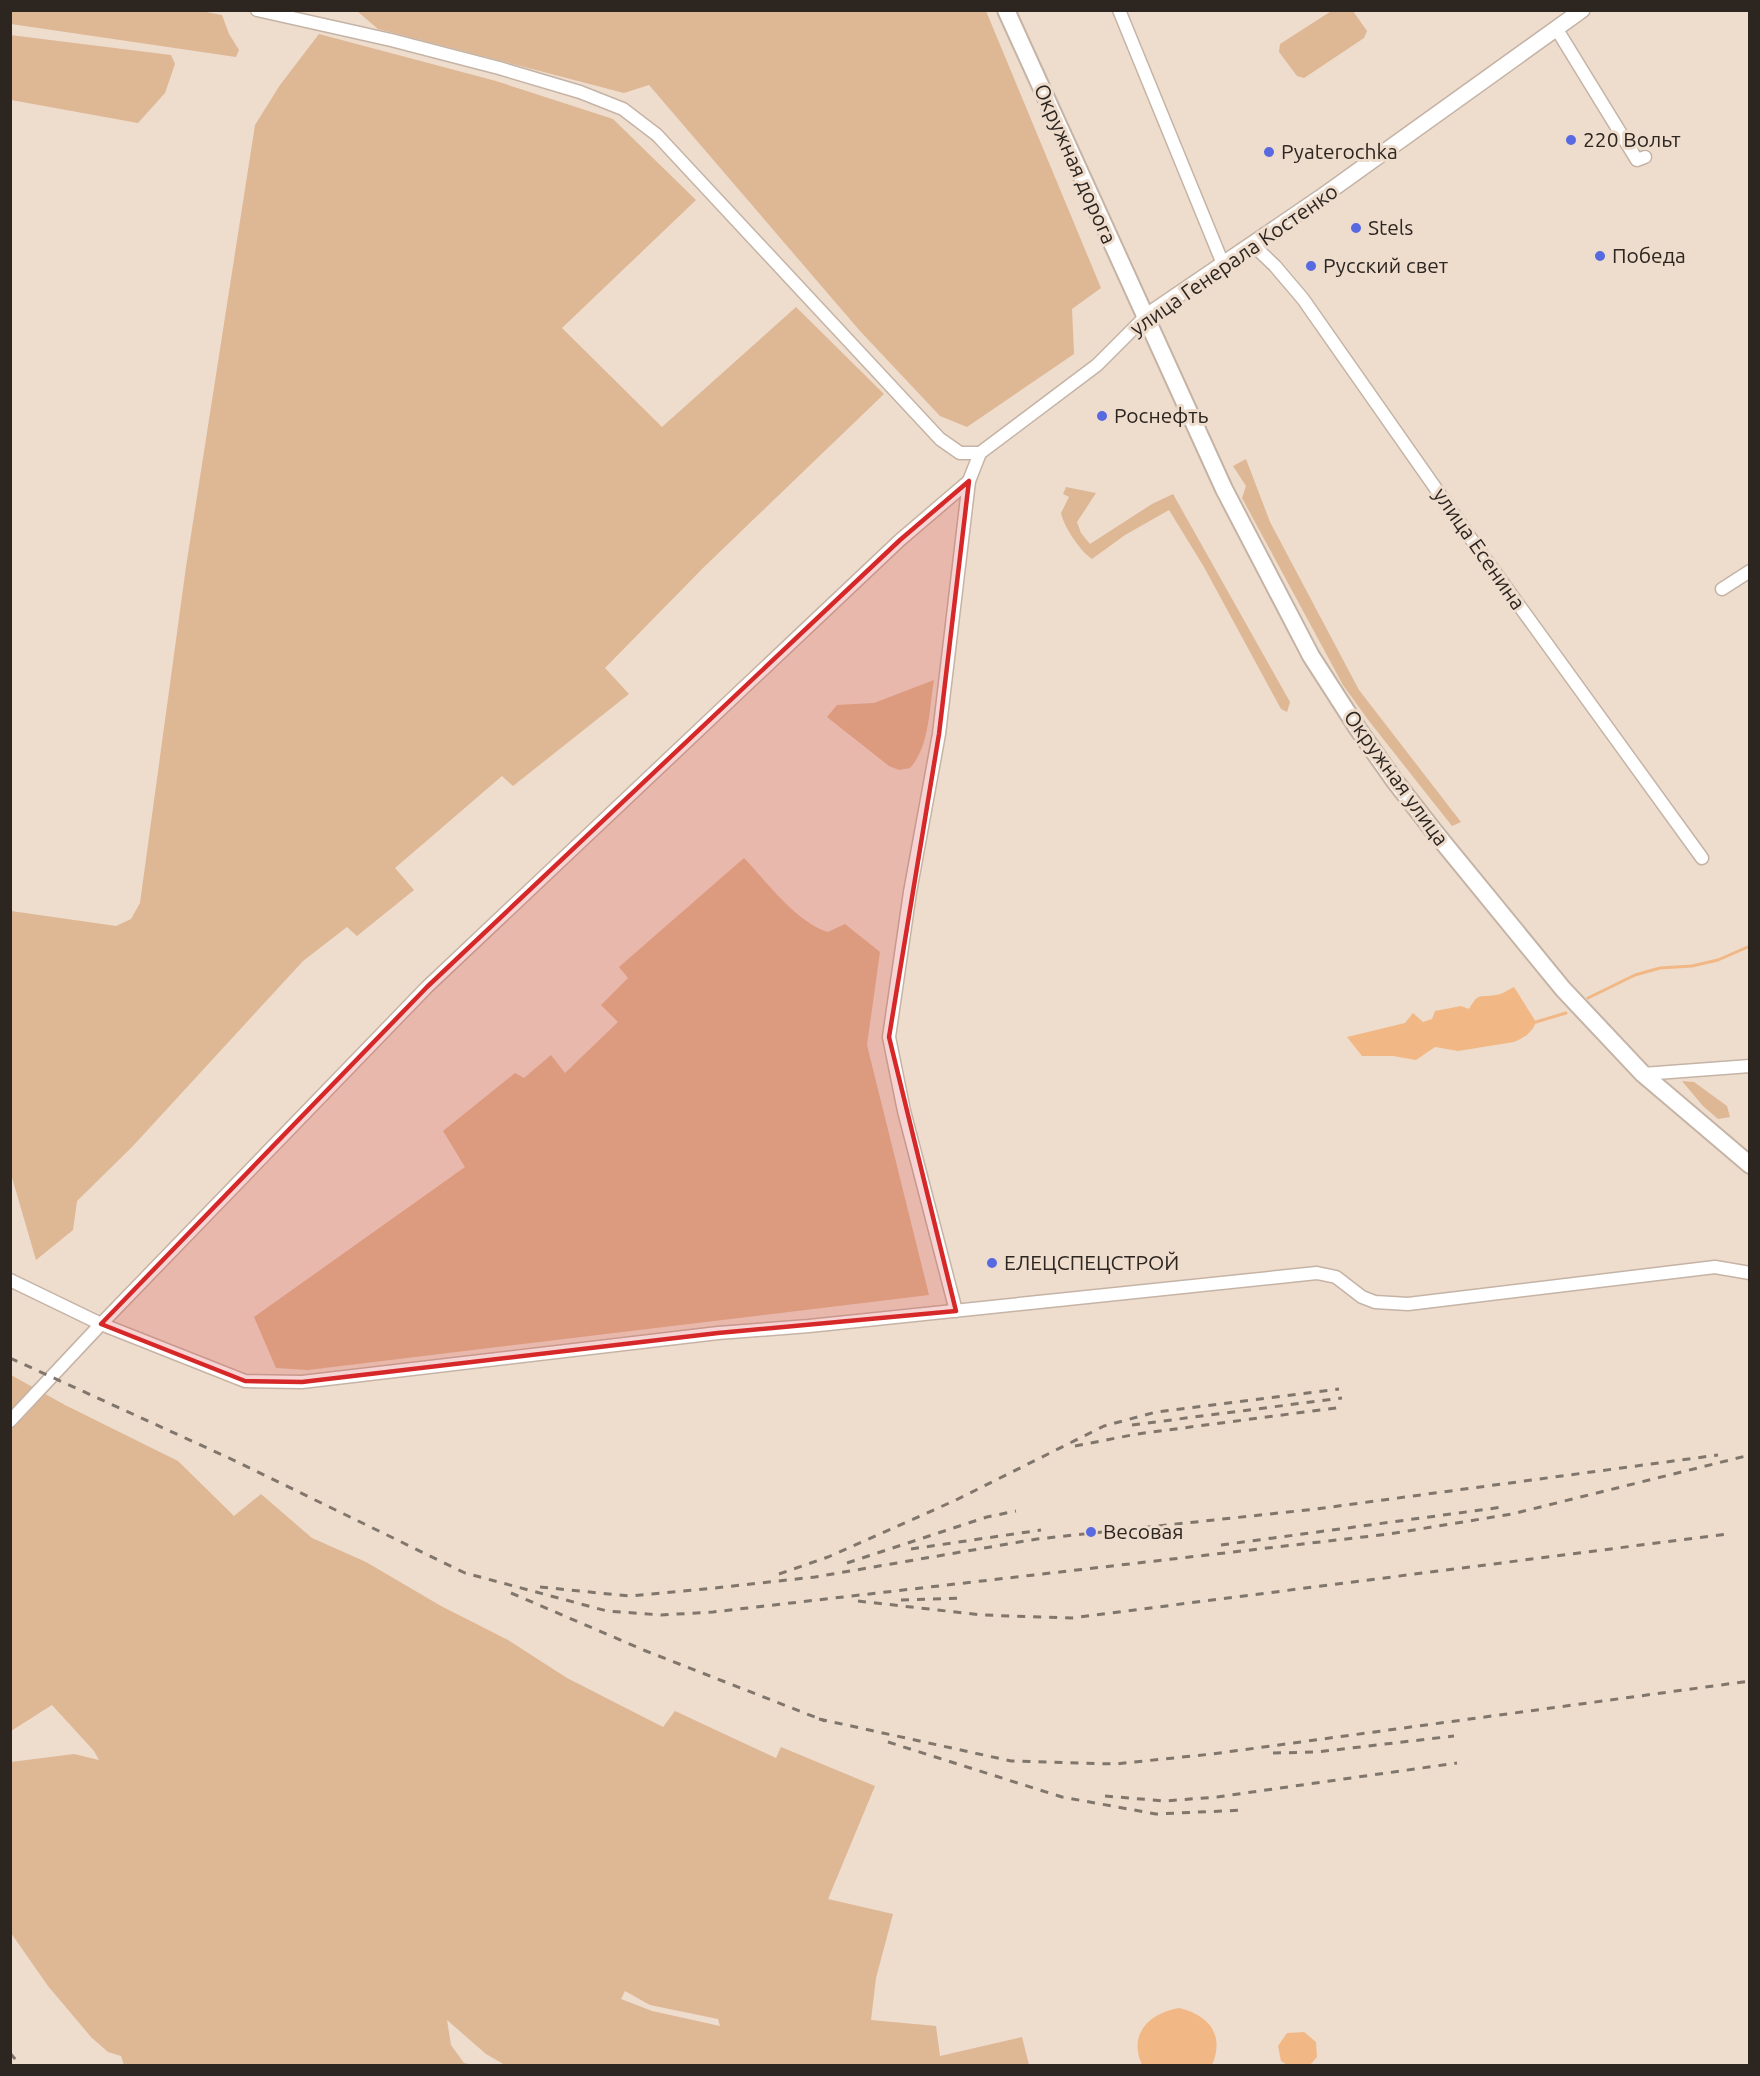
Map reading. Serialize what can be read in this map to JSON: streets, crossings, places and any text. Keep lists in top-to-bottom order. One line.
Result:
{"streets":{"highway":["Окружная дорога","Окружная улица"],"main road":["улица Генерала Костенко"],"street":["улица Есенина"]},"crossings":[["Окружная дорога","улица Генерала Костенко"],["Окружная дорога","Окружная улица"],["улица Генерала Костенко","улица Есенина"],["улица Генерала Костенко","Окружная улица"]],"places":["220 Вольт","Pyaterochka","Stels","Победа","Русский свет","Роснефть","ЕЛЕЦСПЕЦСТРОЙ","Весовая"]}
